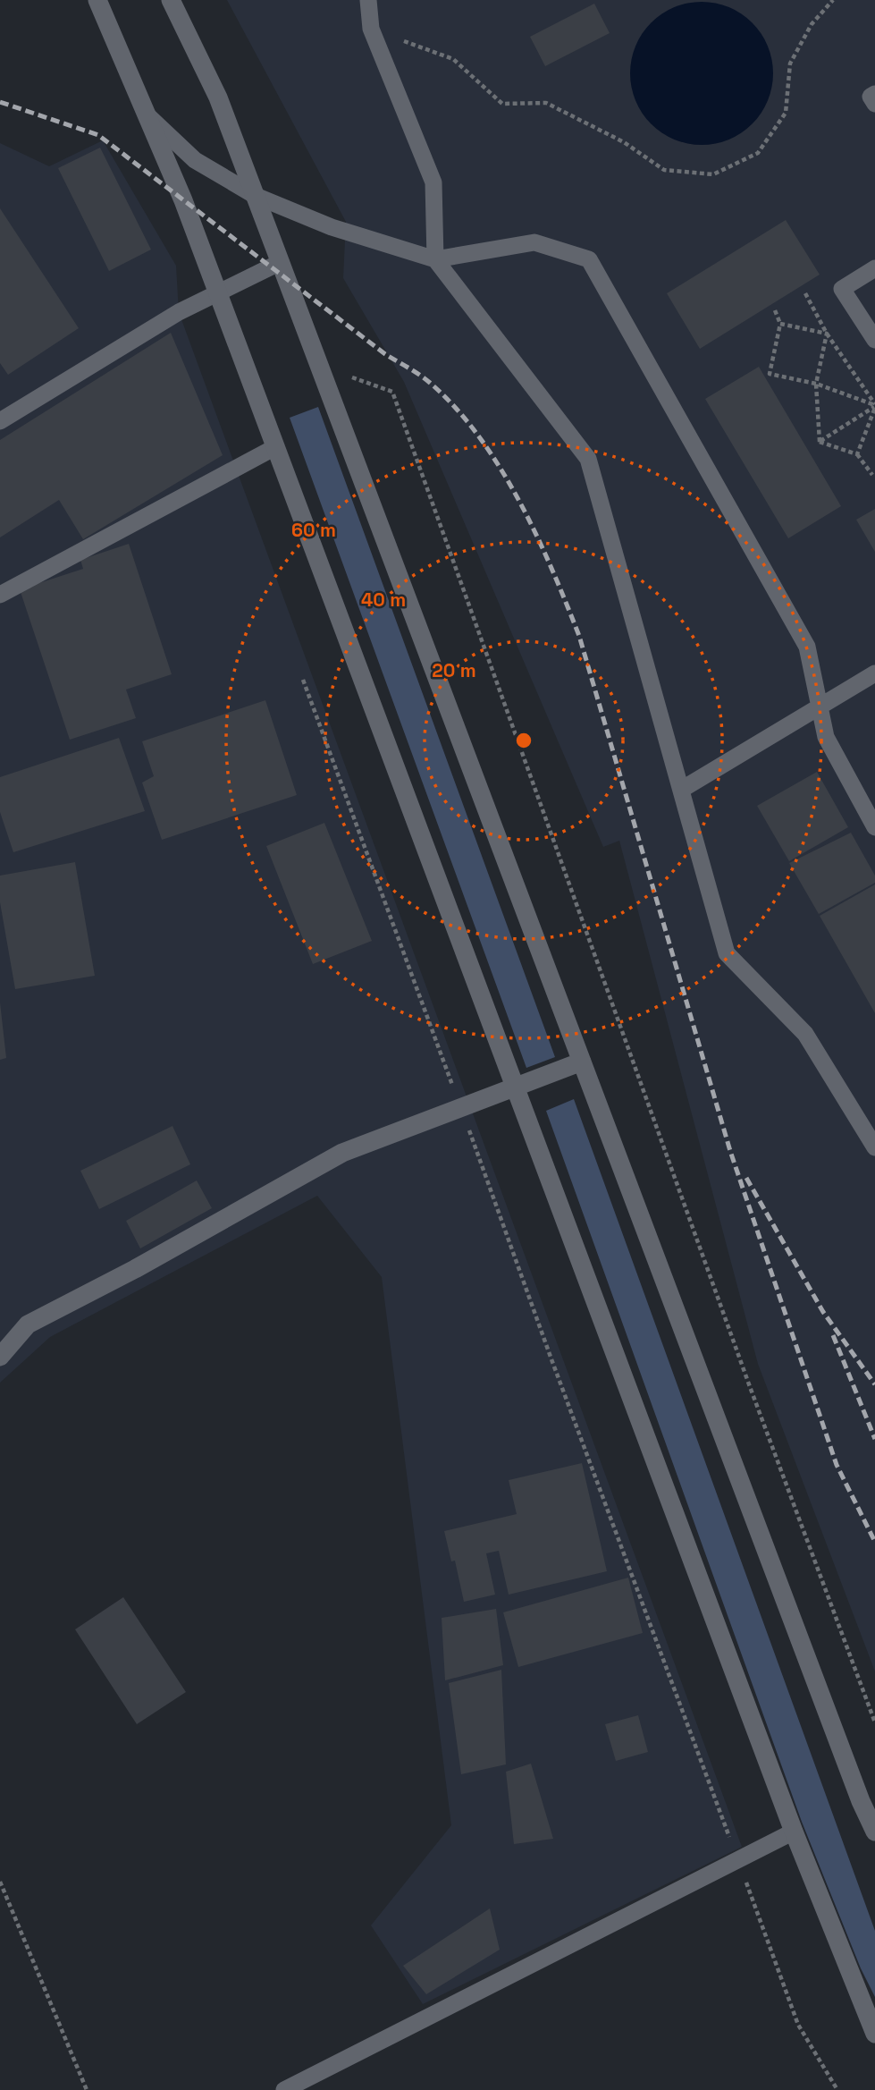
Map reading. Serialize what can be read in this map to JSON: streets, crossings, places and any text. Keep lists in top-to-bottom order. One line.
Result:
{"rings":["60 m","40 m","20 m"]}
